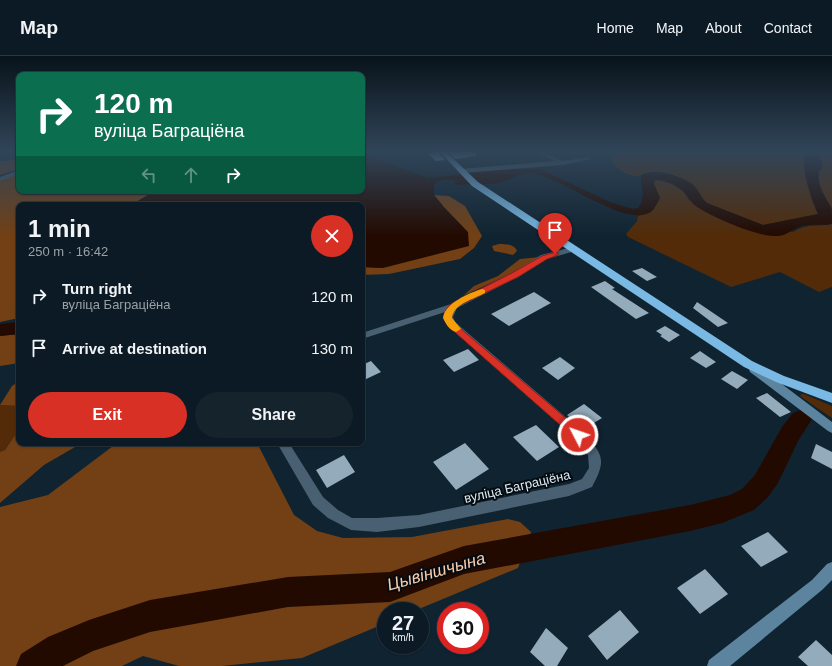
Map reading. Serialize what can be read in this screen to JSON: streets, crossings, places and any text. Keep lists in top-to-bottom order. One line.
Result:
{"streets":{"street":["вуліца Баграціёна"]},"water":["Цывіншчына"],"page":{"header":"Map","nav":["Home","Map","About","Contact"],"turn":["120 m","вуліца Баграціёна"],"heading":["1 min","250 m · 16:42"],"list":[{"name":"Turn right","note":"вуліца Баграціёна","value":"120 m"},{"name":"Arrive at destination","value":"130 m"}],"buttons":["Exit","Share"],"speed":"27 km/h","limit":"30"}}
